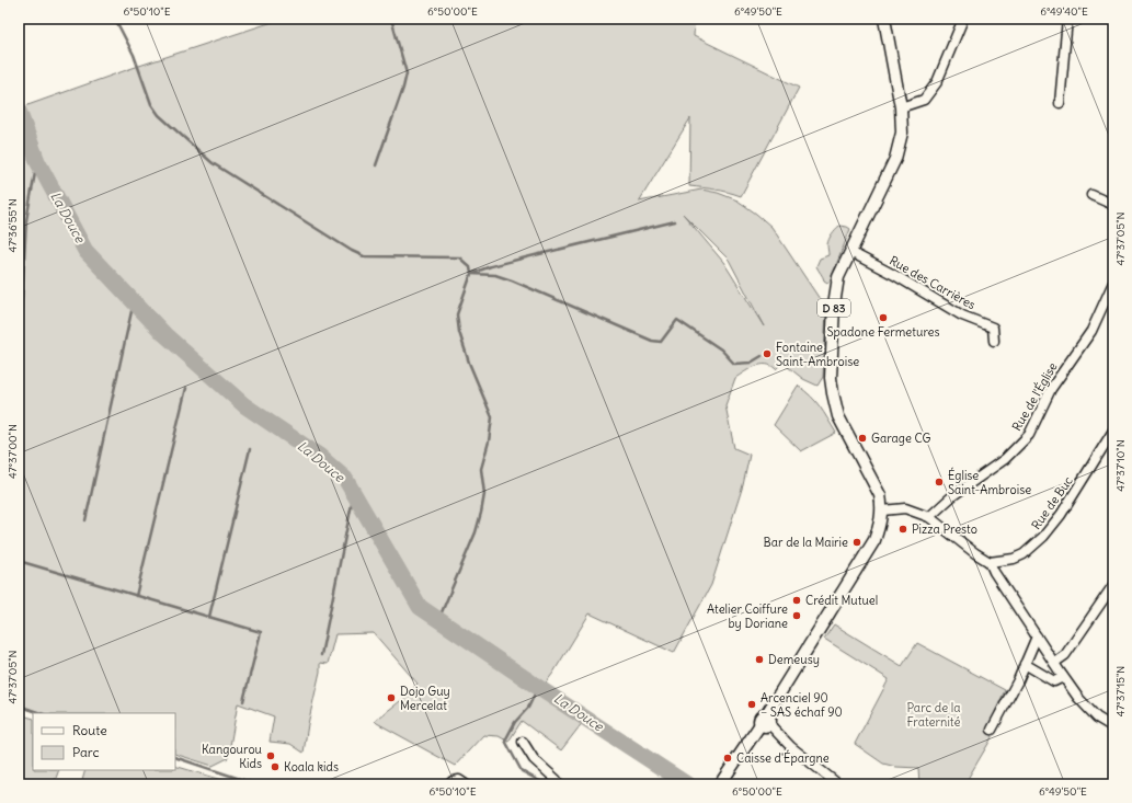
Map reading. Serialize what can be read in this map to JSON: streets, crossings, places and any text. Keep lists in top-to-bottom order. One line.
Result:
{"streets":{"main road":["D 83"],"street":["Rue des Carrières","Rue de l'Église","Rue de Buc"]},"crossings":[["Rue des Carrières","D 83"]],"water":["La Douce"],"parks":["Parc de la Fraternité"],"places":["Spadone Fermetures","Fontaine Saint-Ambroise","Garage CG","Église Saint-Ambroise","Pizza Presto","Bar de la Mairie","Crédit Mutuel","Atelier Coiffure by Doriane","Demeusy","Dojo Guy Mercelat","Arcenciel 90 – SAS échaf 90","Kangourou Kids","Caisse d'Épargne","Koala kids"],"legend":["Route","Parc"],"coordinates":["6°50'10\"E","6°50'00\"E","6°49'50\"E","6°49'40\"E","47°36'55\"N","47°37'05\"N","47°37'00\"N","47°37'10\"N","47°37'15\"N"]}
